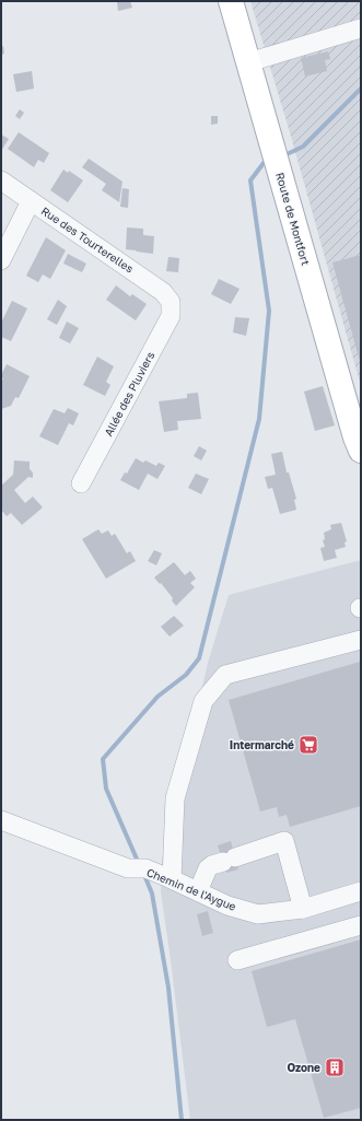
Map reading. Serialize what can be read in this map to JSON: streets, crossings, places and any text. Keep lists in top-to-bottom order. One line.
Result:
{"streets":{"main road":["Route de Montfort"],"street":["Rue des Tourterelles","Allée des Pluviers","Chemin de l'Aygue"]},"crossings":[["Rue des Tourterelles","Allée des Pluviers"]],"places":{"supermarket":["Intermarché"],"building":["Ozone"]}}
